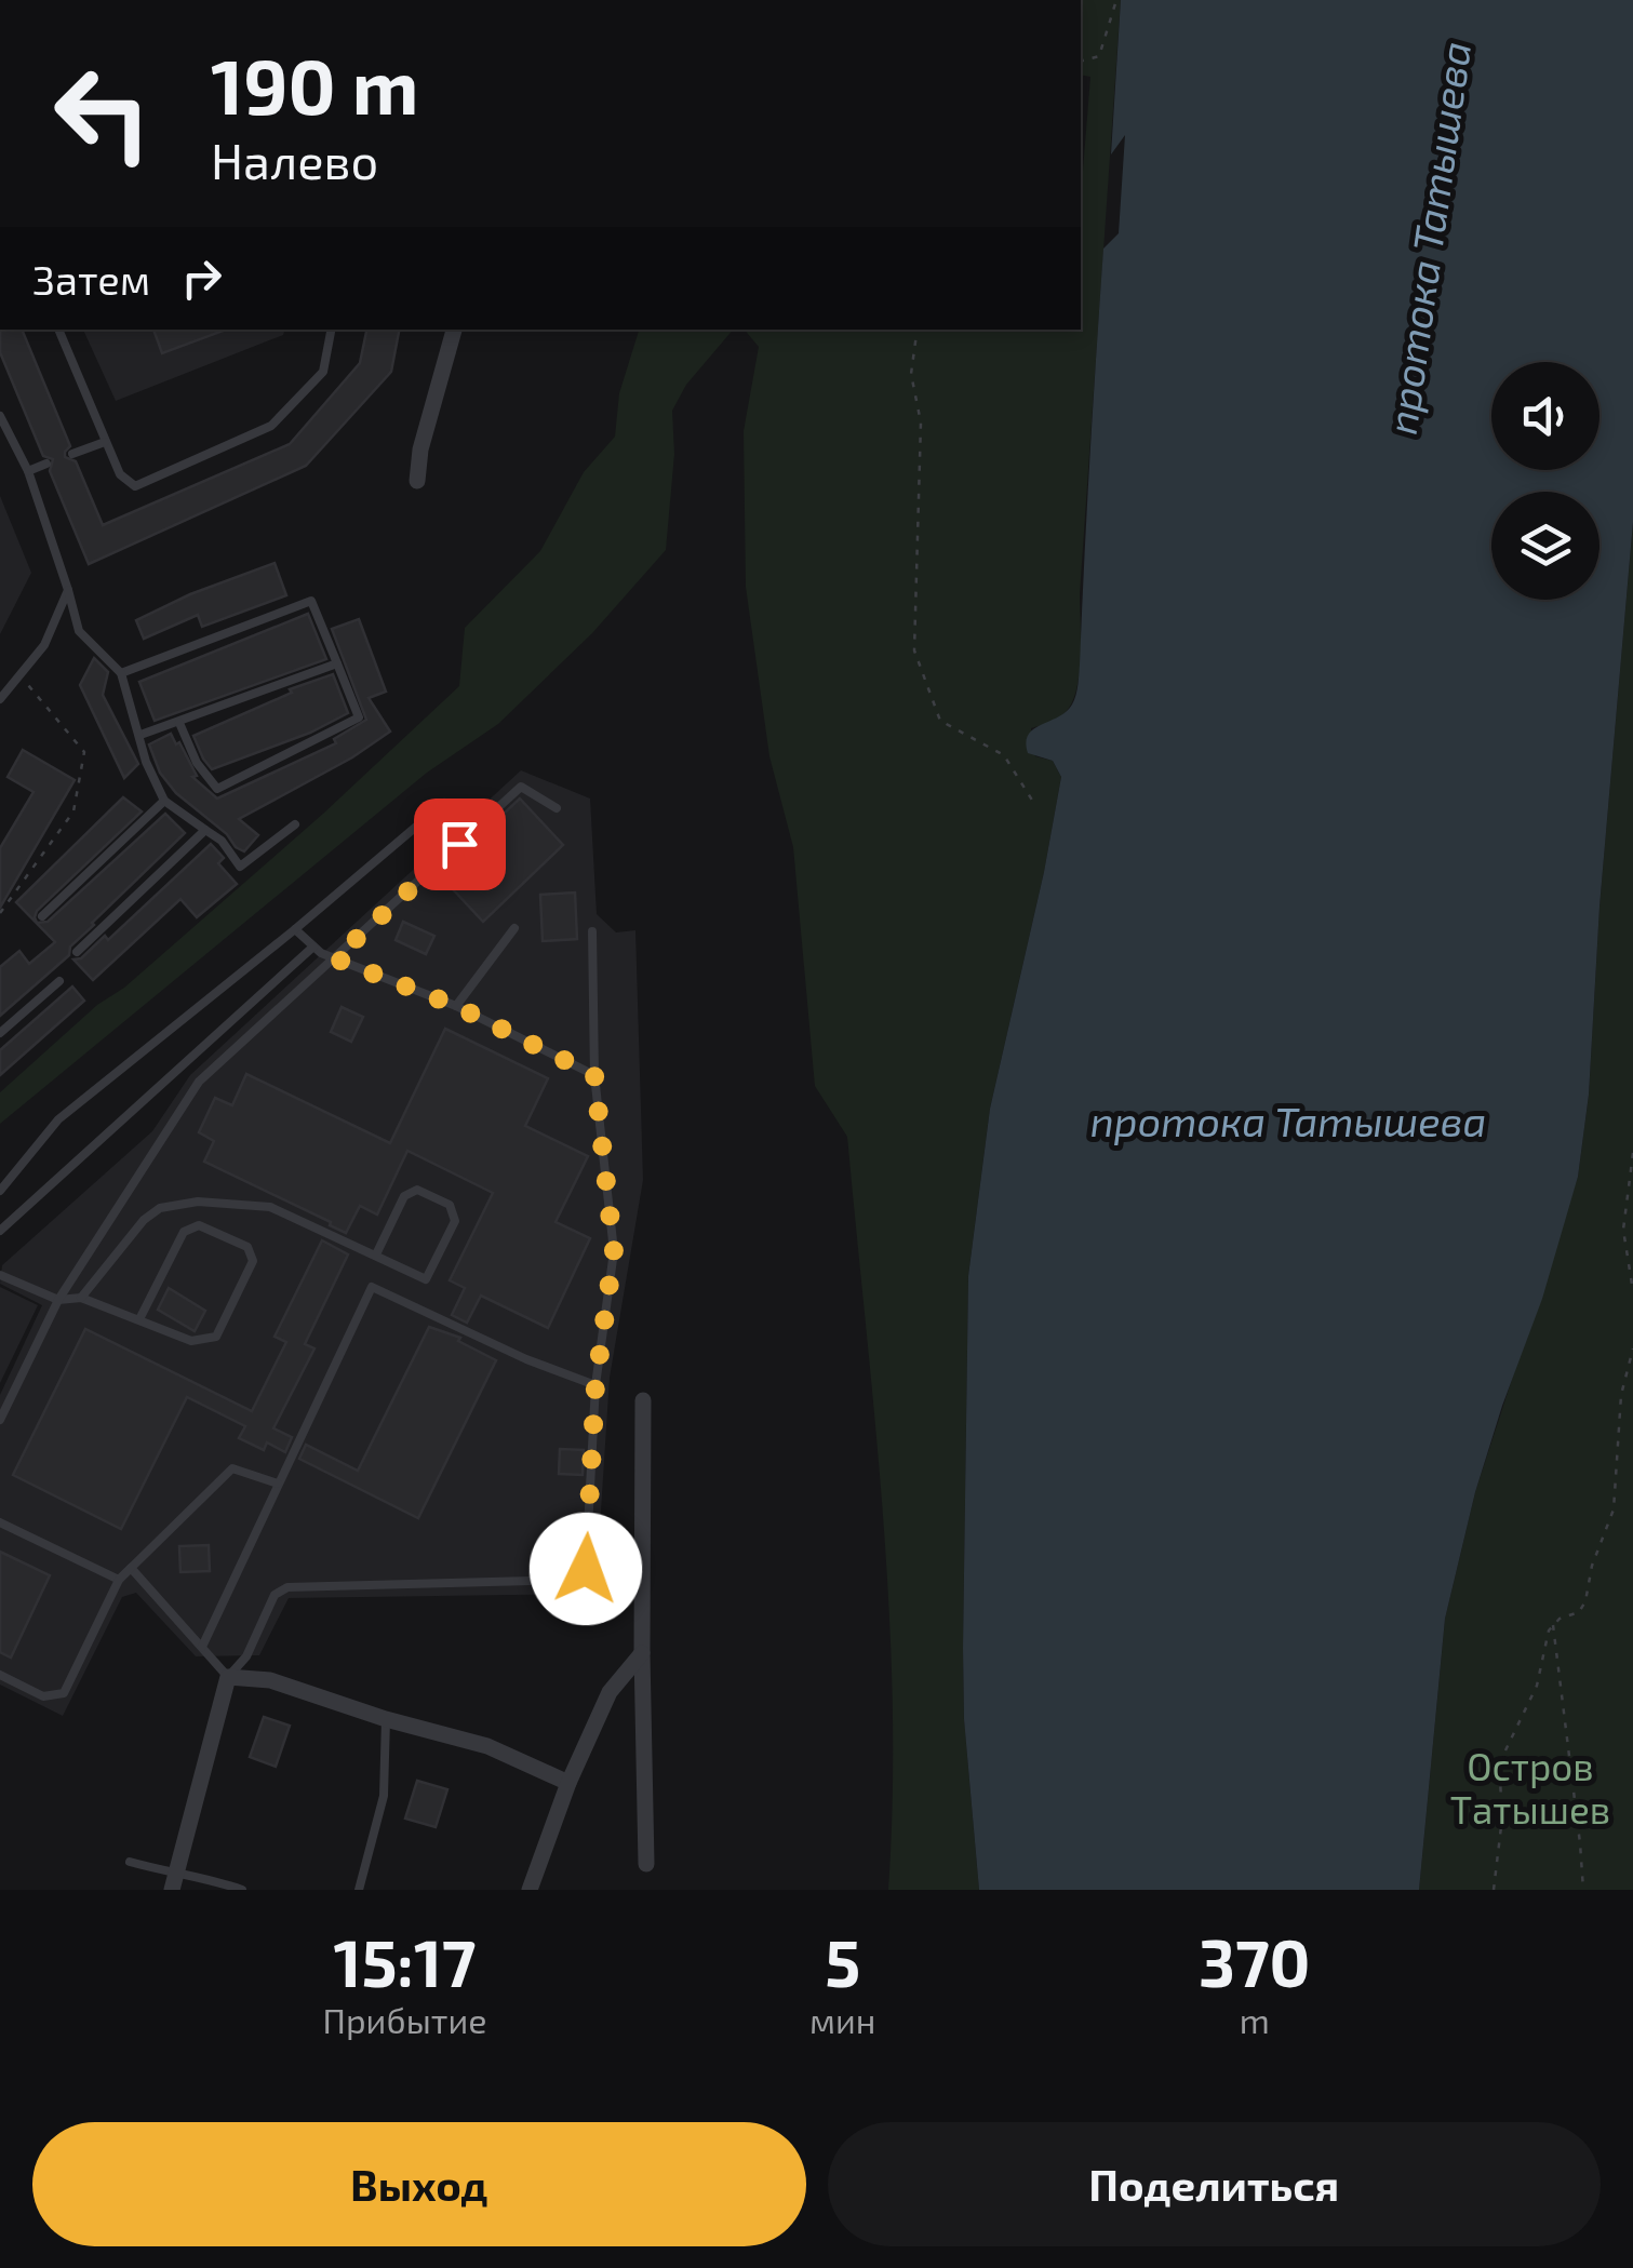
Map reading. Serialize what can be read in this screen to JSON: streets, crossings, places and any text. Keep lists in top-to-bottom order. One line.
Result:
{"water":["протока Татышева"],"parks":["Остров Татышев"],"page":{"turn":["190 m","Налево"],"then":"Затем","eta":["15:17","Прибытие","5","мин","370","m"],"buttons":["Выход","Поделиться"]}}
